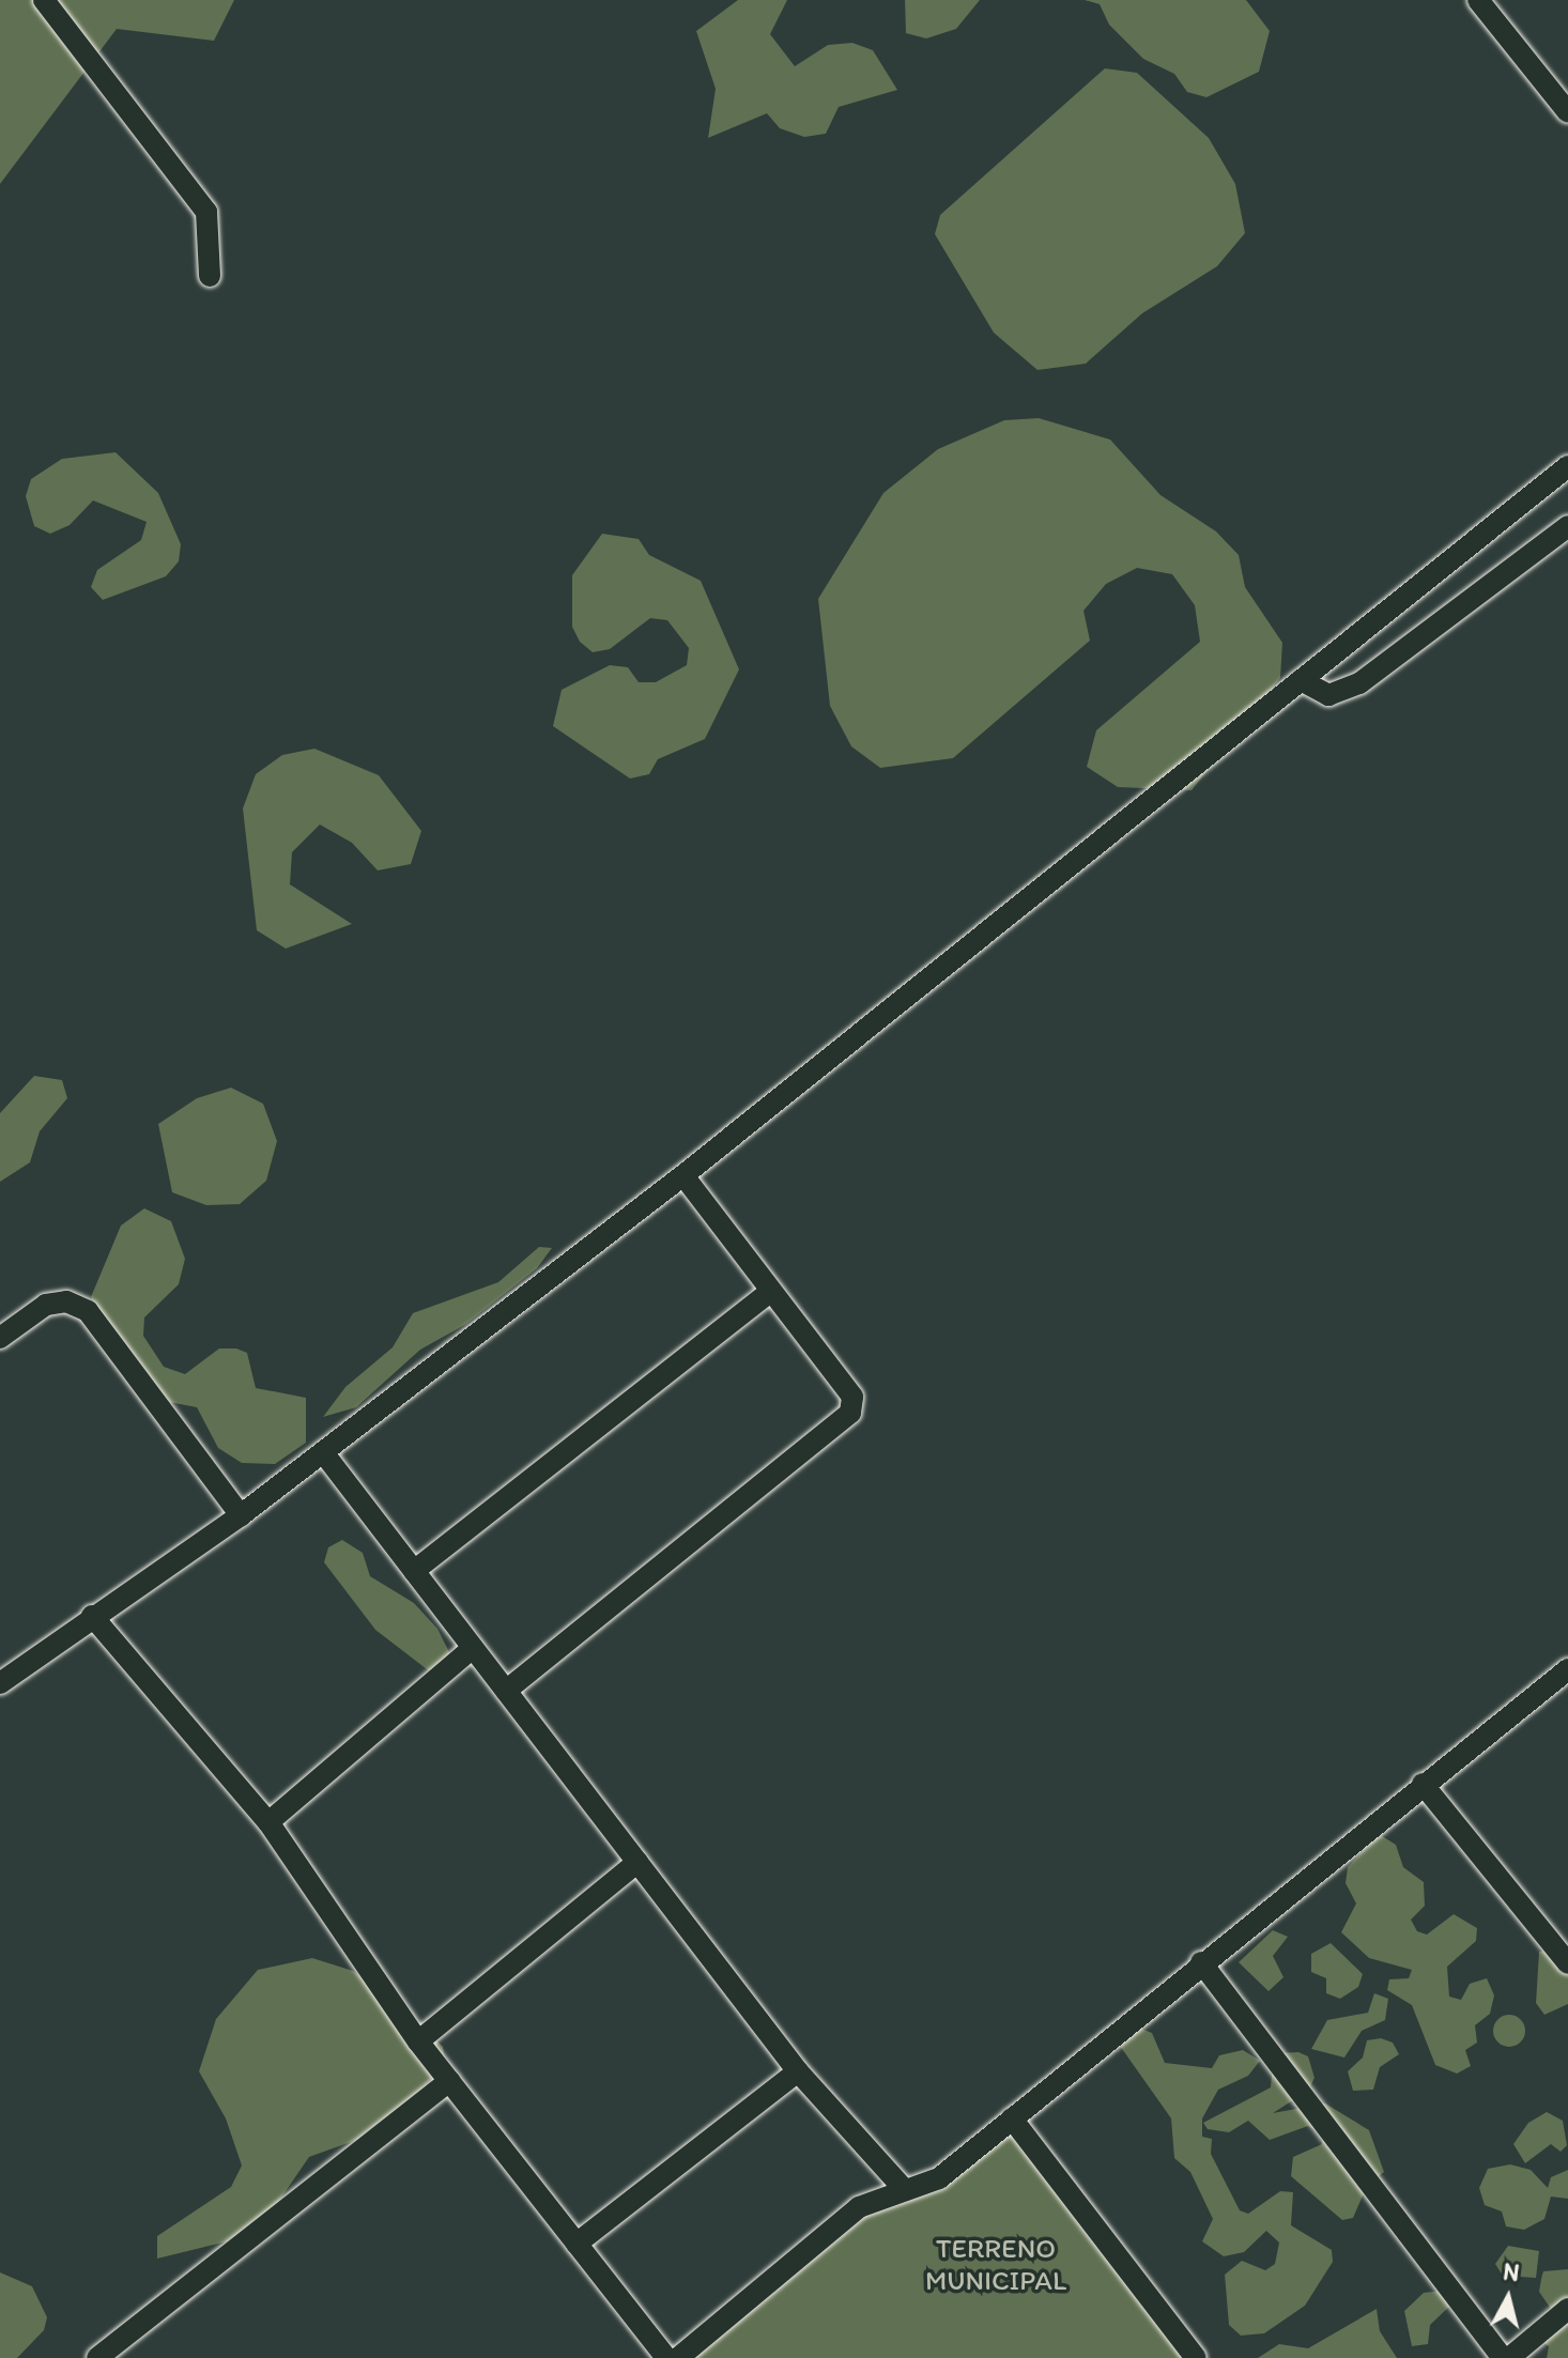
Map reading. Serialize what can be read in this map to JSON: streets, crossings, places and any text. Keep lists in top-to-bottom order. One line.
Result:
{"parks":["TERRENO MUNICIPAL"],"north":"top"}
